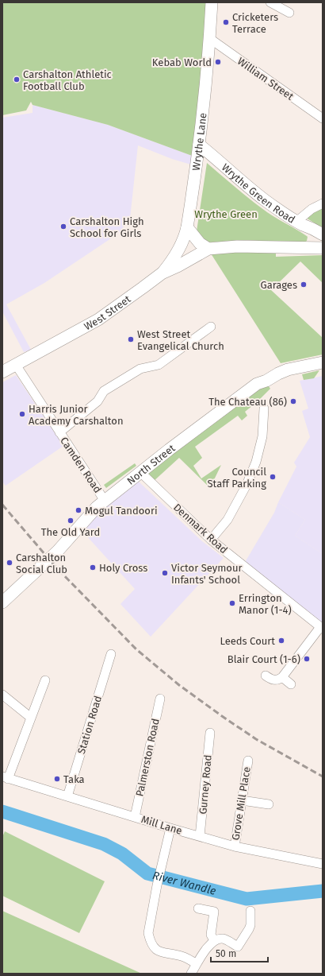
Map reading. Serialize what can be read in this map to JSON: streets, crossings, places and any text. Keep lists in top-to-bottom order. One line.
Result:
{"streets":{"main road":["Wrythe Lane","Wrythe Green Road","West Street","North Street"],"street":["William Street","Camden Road","Denmark Road","Station Road","Palmerston Road","Gurney Road","Grove Mill Place","Mill Lane"]},"crossings":[["William Street","Wrythe Lane"],["Wrythe Lane","Wrythe Green Road"],["Wrythe Lane","West Street"],["West Street","Camden Road"],["North Street","Camden Road"],["North Street","Denmark Road"],["Station Road","Mill Lane"],["Palmerston Road","Mill Lane"],["Gurney Road","Mill Lane"],["Grove Mill Place","Mill Lane"]],"water":["River Wandle"],"parks":["Wrythe Green"],"places":["Cricketers Terrace","Kebab World","Carshalton Athletic Football Club","Carshalton High School for Girls","Garages","West Street Evangelical Church","The Chateau (86)","Harris Junior Academy Carshalton","Council Staff Parking","Mogul Tandoori","The Old Yard","Carshalton Social Club","Holy Cross","Victor Seymour Infants' School","Errington Manor (1-4)","Leeds Court","Blair Court (1-6)","Taka"],"scale_bar":"50 m"}
